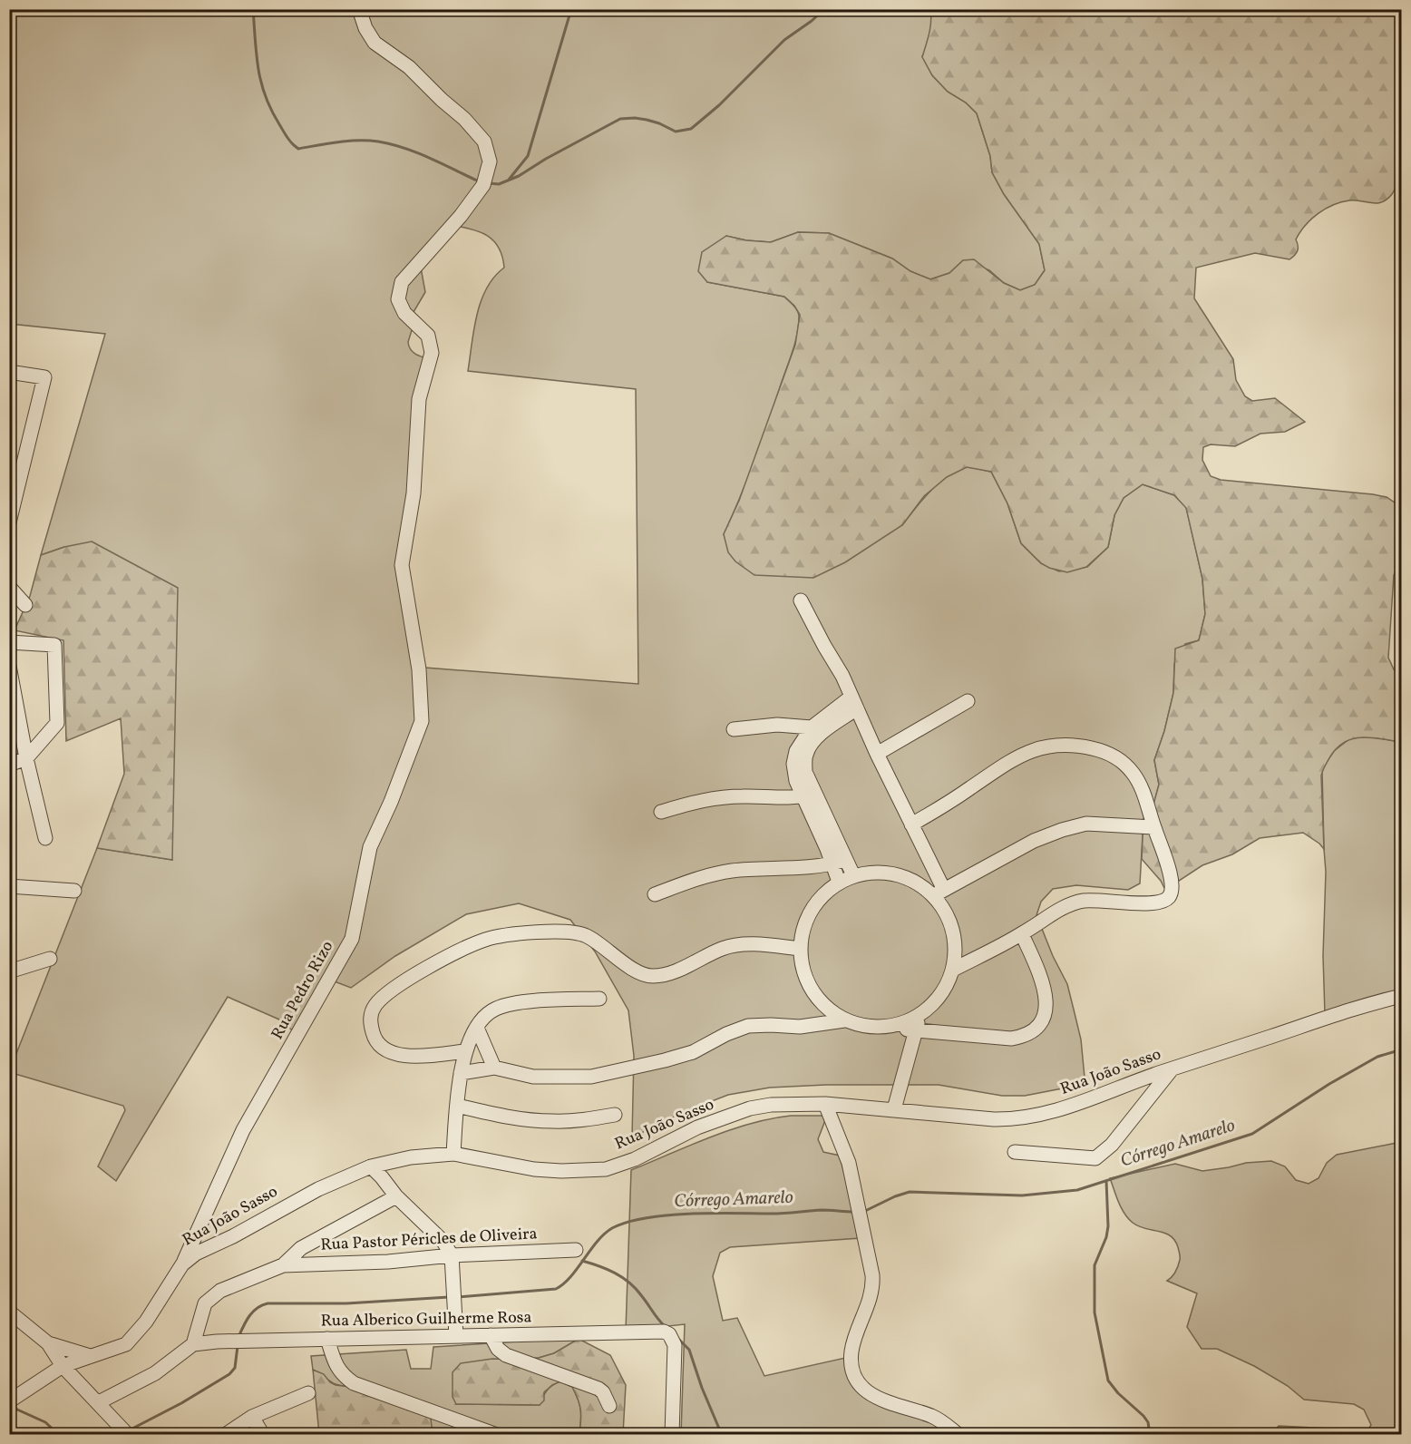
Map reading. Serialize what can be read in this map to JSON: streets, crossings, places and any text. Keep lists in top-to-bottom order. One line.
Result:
{"streets":{"street":["Rua Pedro Rizo","Rua João Sasso","Rua Pastor Péricles de Oliveira","Rua Alberico Guilherme Rosa"]},"crossings":[["Rua Pedro Rizo","Rua João Sasso"]],"water":["Córrego Amarelo"]}
